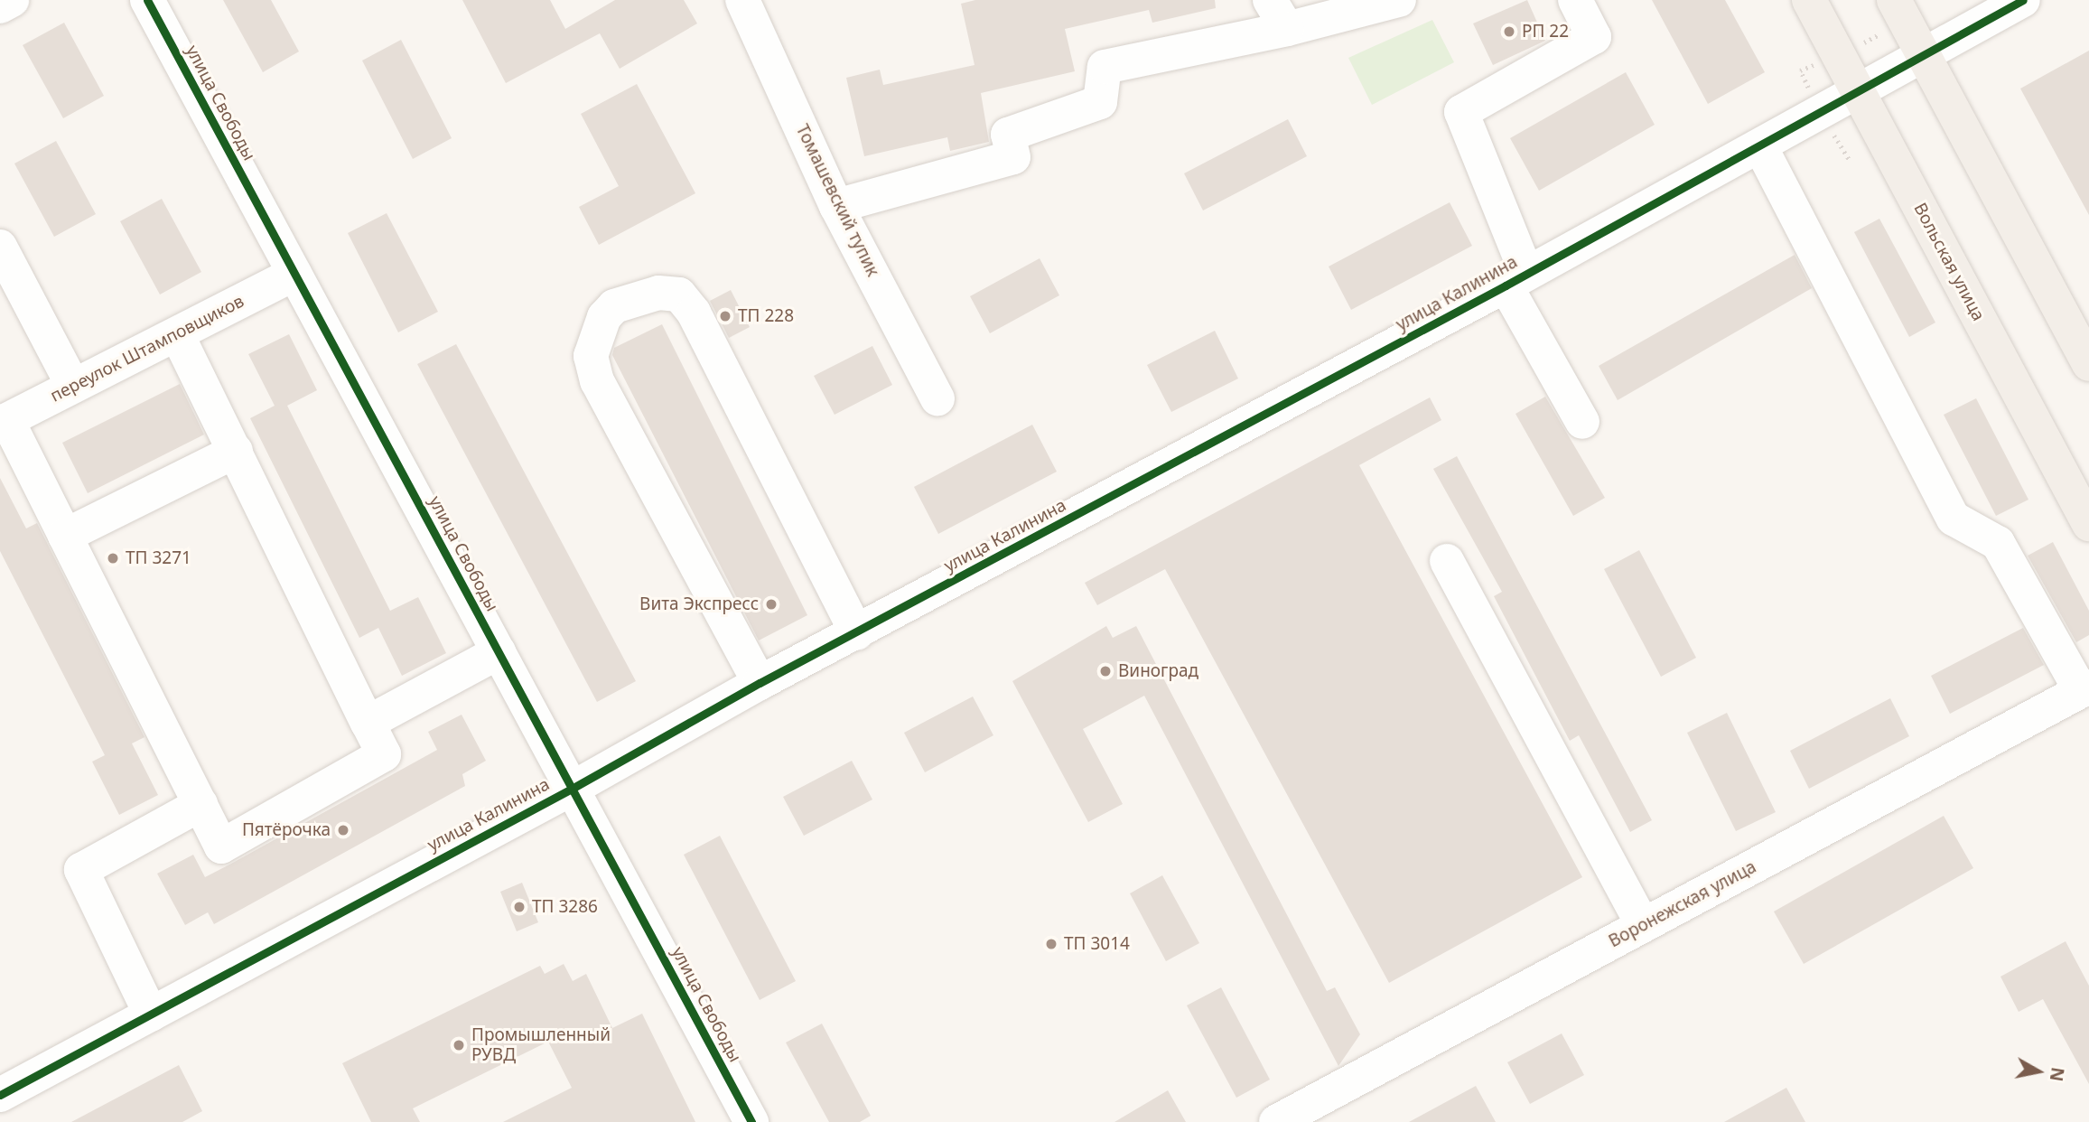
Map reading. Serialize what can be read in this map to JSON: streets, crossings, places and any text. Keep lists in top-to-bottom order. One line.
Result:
{"streets":{"main road":["Вольская улица"],"street":["улица Свободы","Томашевский тупик","улица Калинина","переулок Штамповщиков","Воронежская улица"]},"crossings":[["улица Свободы","улица Калинина"],["улица Свободы","переулок Штамповщиков"],["Вольская улица","улица Калинина"]],"places":["РП 22","ТП 228","ТП 3271","Вита Экспресс","Виноград","Пятёрочка","ТП 3286","ТП 3014","Промышленный РУВД"],"north":"right"}
